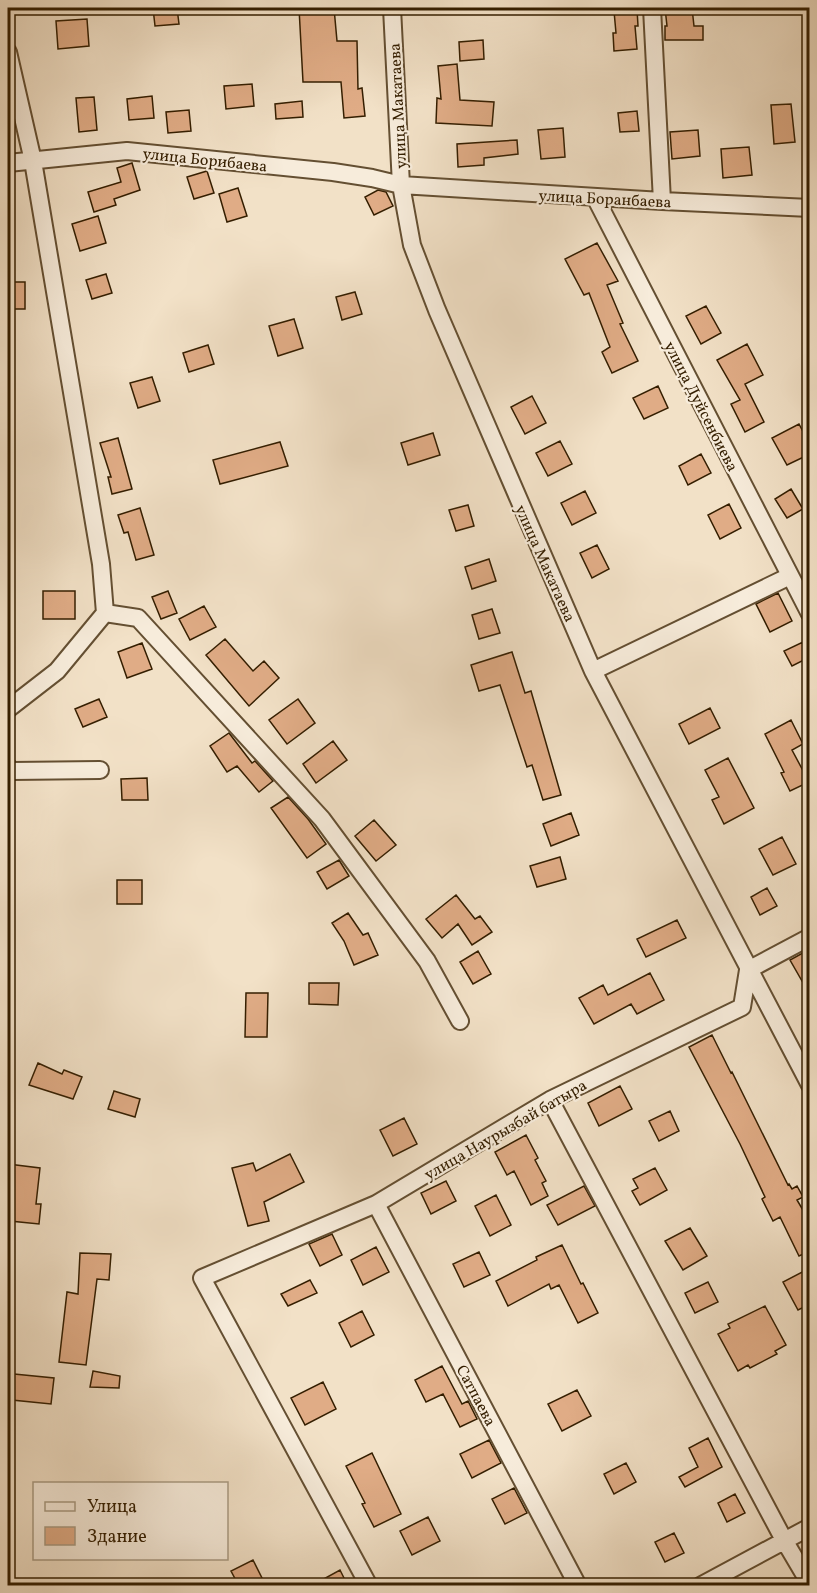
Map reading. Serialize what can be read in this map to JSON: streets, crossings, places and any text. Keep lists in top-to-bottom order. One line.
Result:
{"streets":{"street":["улица Макатаева","улица Борибаева","улица Боранбаева","улица Дуйсенбиева","улица Наурызбай батыра","Сатпаева"]},"crossings":[["улица Макатаева","улица Борибаева"],["улица Макатаева","улица Боранбаева"],["улица Макатаева","улица Наурызбай батыра"],["улица Борибаева","улица Боранбаева"],["улица Боранбаева","улица Дуйсенбиева"],["улица Наурызбай батыра","Сатпаева"]],"legend":["Улица","Здание"]}
